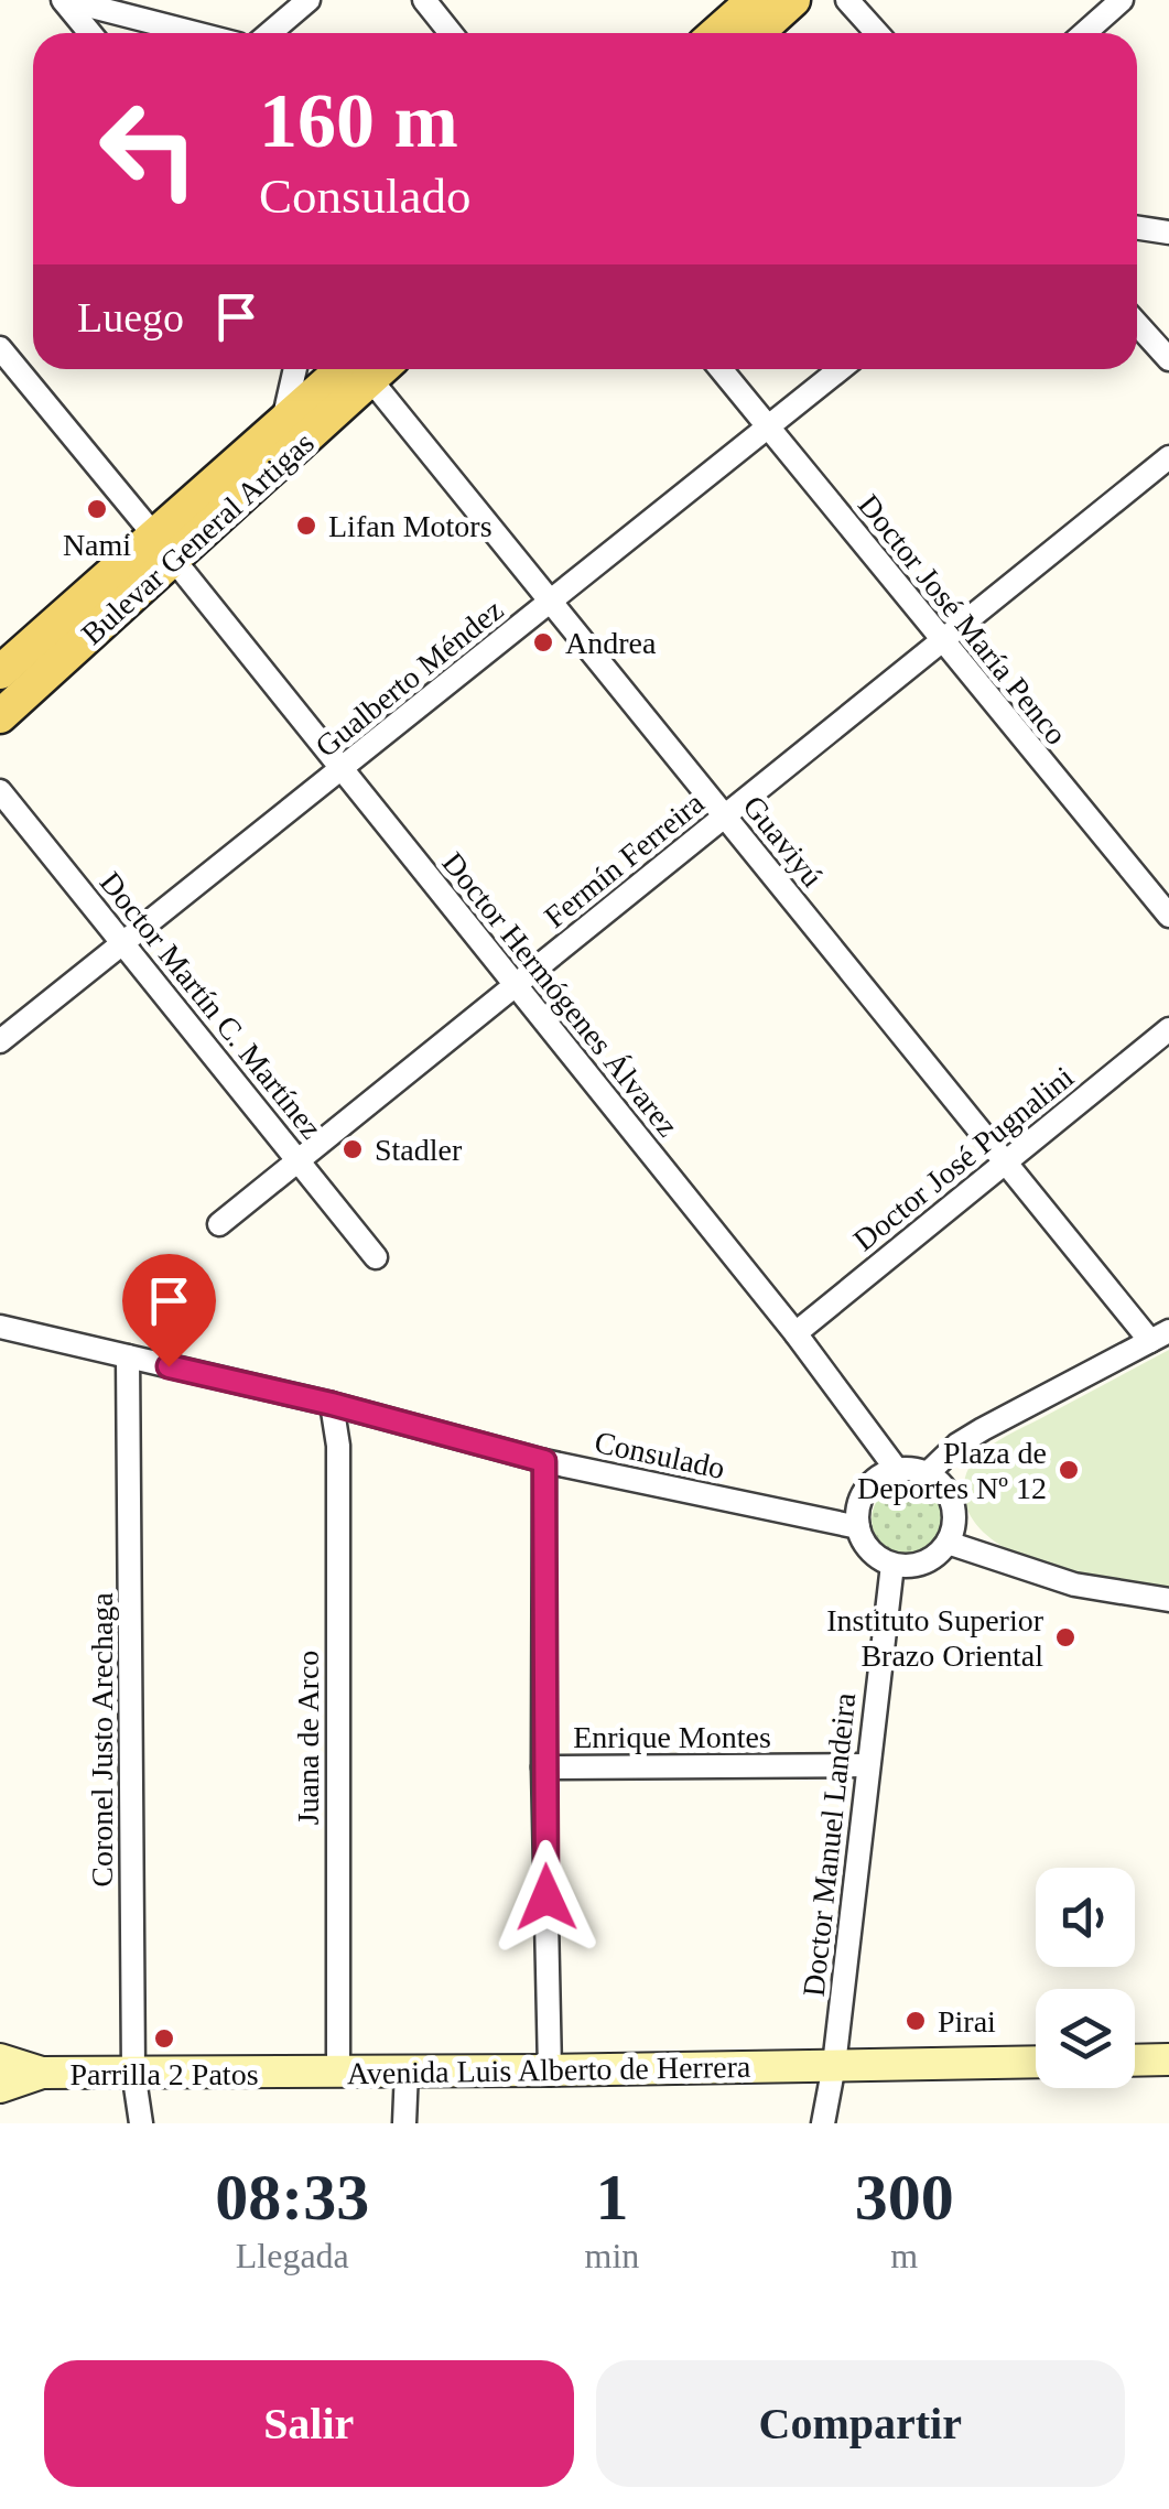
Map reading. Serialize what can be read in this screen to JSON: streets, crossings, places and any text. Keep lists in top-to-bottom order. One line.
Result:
{"streets":{"main road":["Bulevar General Artigas","Avenida Luis Alberto de Herrera"],"street":["Doctor José María Penco","Gualberto Méndez","Guaviyú","Fermín Ferreira","Doctor Hermógenes Álvarez","Doctor Martín C. Martínez","Doctor José Pugnalini","Consulado","Enrique Montes","Juana de Arco","Coronel Justo Arechaga","Doctor Manuel Landeira"]},"crossings":[["Bulevar General Artigas","Doctor Hermógenes Álvarez"],["Doctor José María Penco","Gualberto Méndez"],["Doctor José María Penco","Fermín Ferreira"],["Gualberto Méndez","Guaviyú"],["Gualberto Méndez","Doctor Hermógenes Álvarez"],["Gualberto Méndez","Doctor Martín C. Martínez"],["Guaviyú","Fermín Ferreira"],["Guaviyú","Doctor José Pugnalini"],["Fermín Ferreira","Doctor Hermógenes Álvarez"],["Fermín Ferreira","Doctor Martín C. Martínez"],["Doctor Hermógenes Álvarez","Doctor José Pugnalini"],["Doctor Hermógenes Álvarez","Consulado"],["Doctor Hermógenes Álvarez","Doctor Manuel Landeira"],["Consulado","Juana de Arco"],["Consulado","Coronel Justo Arechaga"],["Consulado","Doctor Manuel Landeira"],["Enrique Montes","Doctor Manuel Landeira"],["Juana de Arco","Avenida Luis Alberto de Herrera"],["Coronel Justo Arechaga","Avenida Luis Alberto de Herrera"],["Doctor Manuel Landeira","Avenida Luis Alberto de Herrera"]],"places":["Nami","Lifan Motors","Andrea","Stadler","Plaza de Deportes Nº 12","Instituto Superior Brazo Oriental","Pirai","Parrilla 2 Patos"],"page":{"turn":["160 m","Consulado"],"then":"Luego","eta":["08:33","Llegada","1","min","300","m"],"buttons":["Salir","Compartir"]}}
